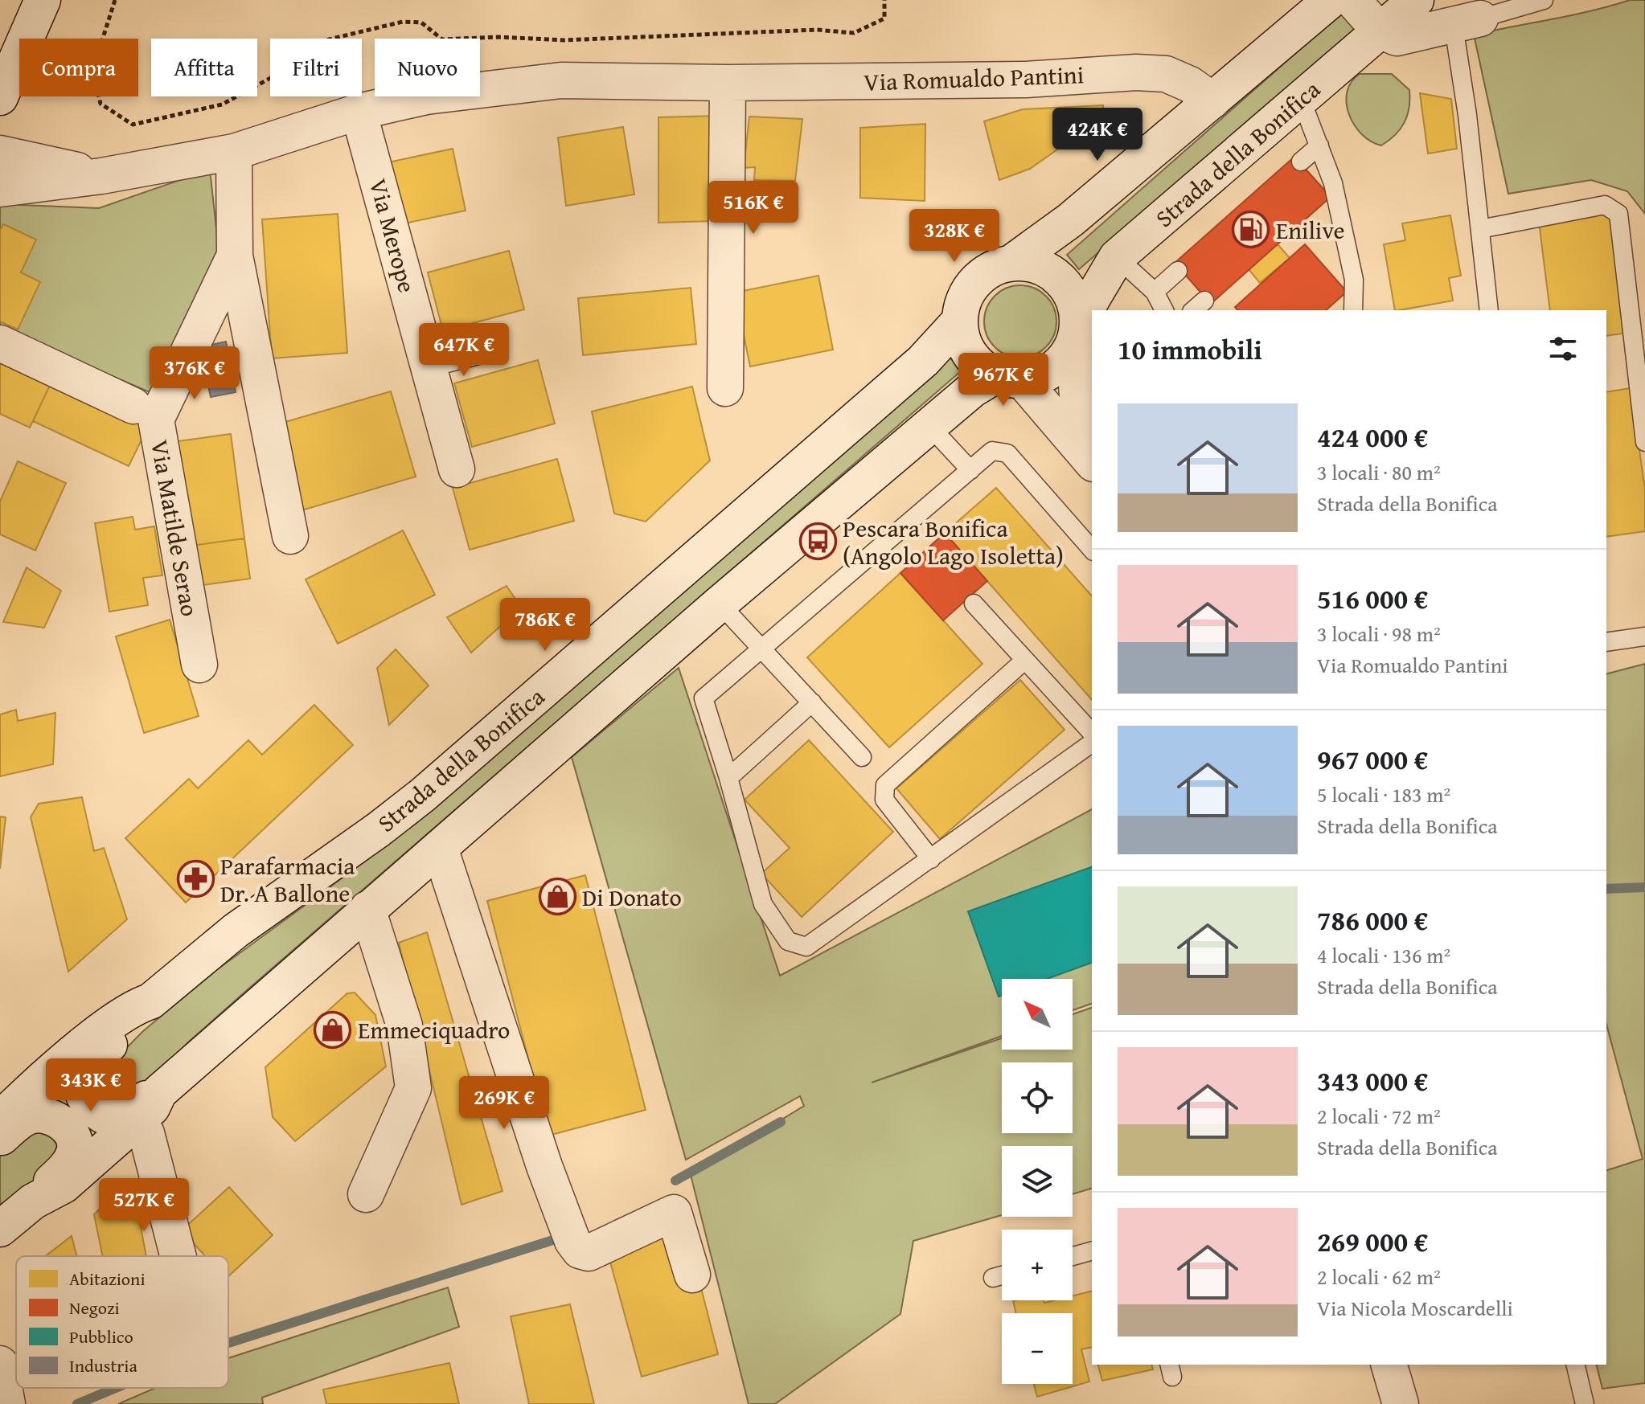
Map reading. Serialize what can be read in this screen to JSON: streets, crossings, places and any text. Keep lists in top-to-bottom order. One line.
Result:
{"streets":{"street":["Via Romualdo Pantini","Strada della Bonifica","Via Merope","Via Matilde Serao"]},"crossings":[["Via Romualdo Pantini","Via Merope"],["Via Romualdo Pantini","Via Matilde Serao"]],"places":{"fuel station":["Enilive"],"bus stop":["Pescara Bonifica (Angolo Lago Isoletta)"],"pharmacy":["Parafarmacia Dr. A Ballone"],"shop":["Di Donato","Emmeciquadro"]},"legend":["Abitazioni","Negozi","Pubblico","Industria"],"north":"top left","page":{"chip":["Compra","Affitta","Filtri","Nuovo"],"price":["424K €","516K €","328K €","647K €","376K €","967K €","786K €","343K €","269K €","527K €"],"heading":"10 immobili","list":[{"name":"424 000 €","note":"3 locali · 80 m² · Strada della Bonifica"},{"name":"516 000 €","note":"3 locali · 98 m² · Via Romualdo Pantini"},{"name":"967 000 €","note":"5 locali · 183 m² · Strada della Bonifica"},{"name":"786 000 €","note":"4 locali · 136 m² · Strada della Bonifica"},{"name":"343 000 €","note":"2 locali · 72 m² · Strada della Bonifica"},{"name":"269 000 €","note":"2 locali · 62 m² · Via Nicola Moscardelli"}],"map_buttons":["+","−"]}}
